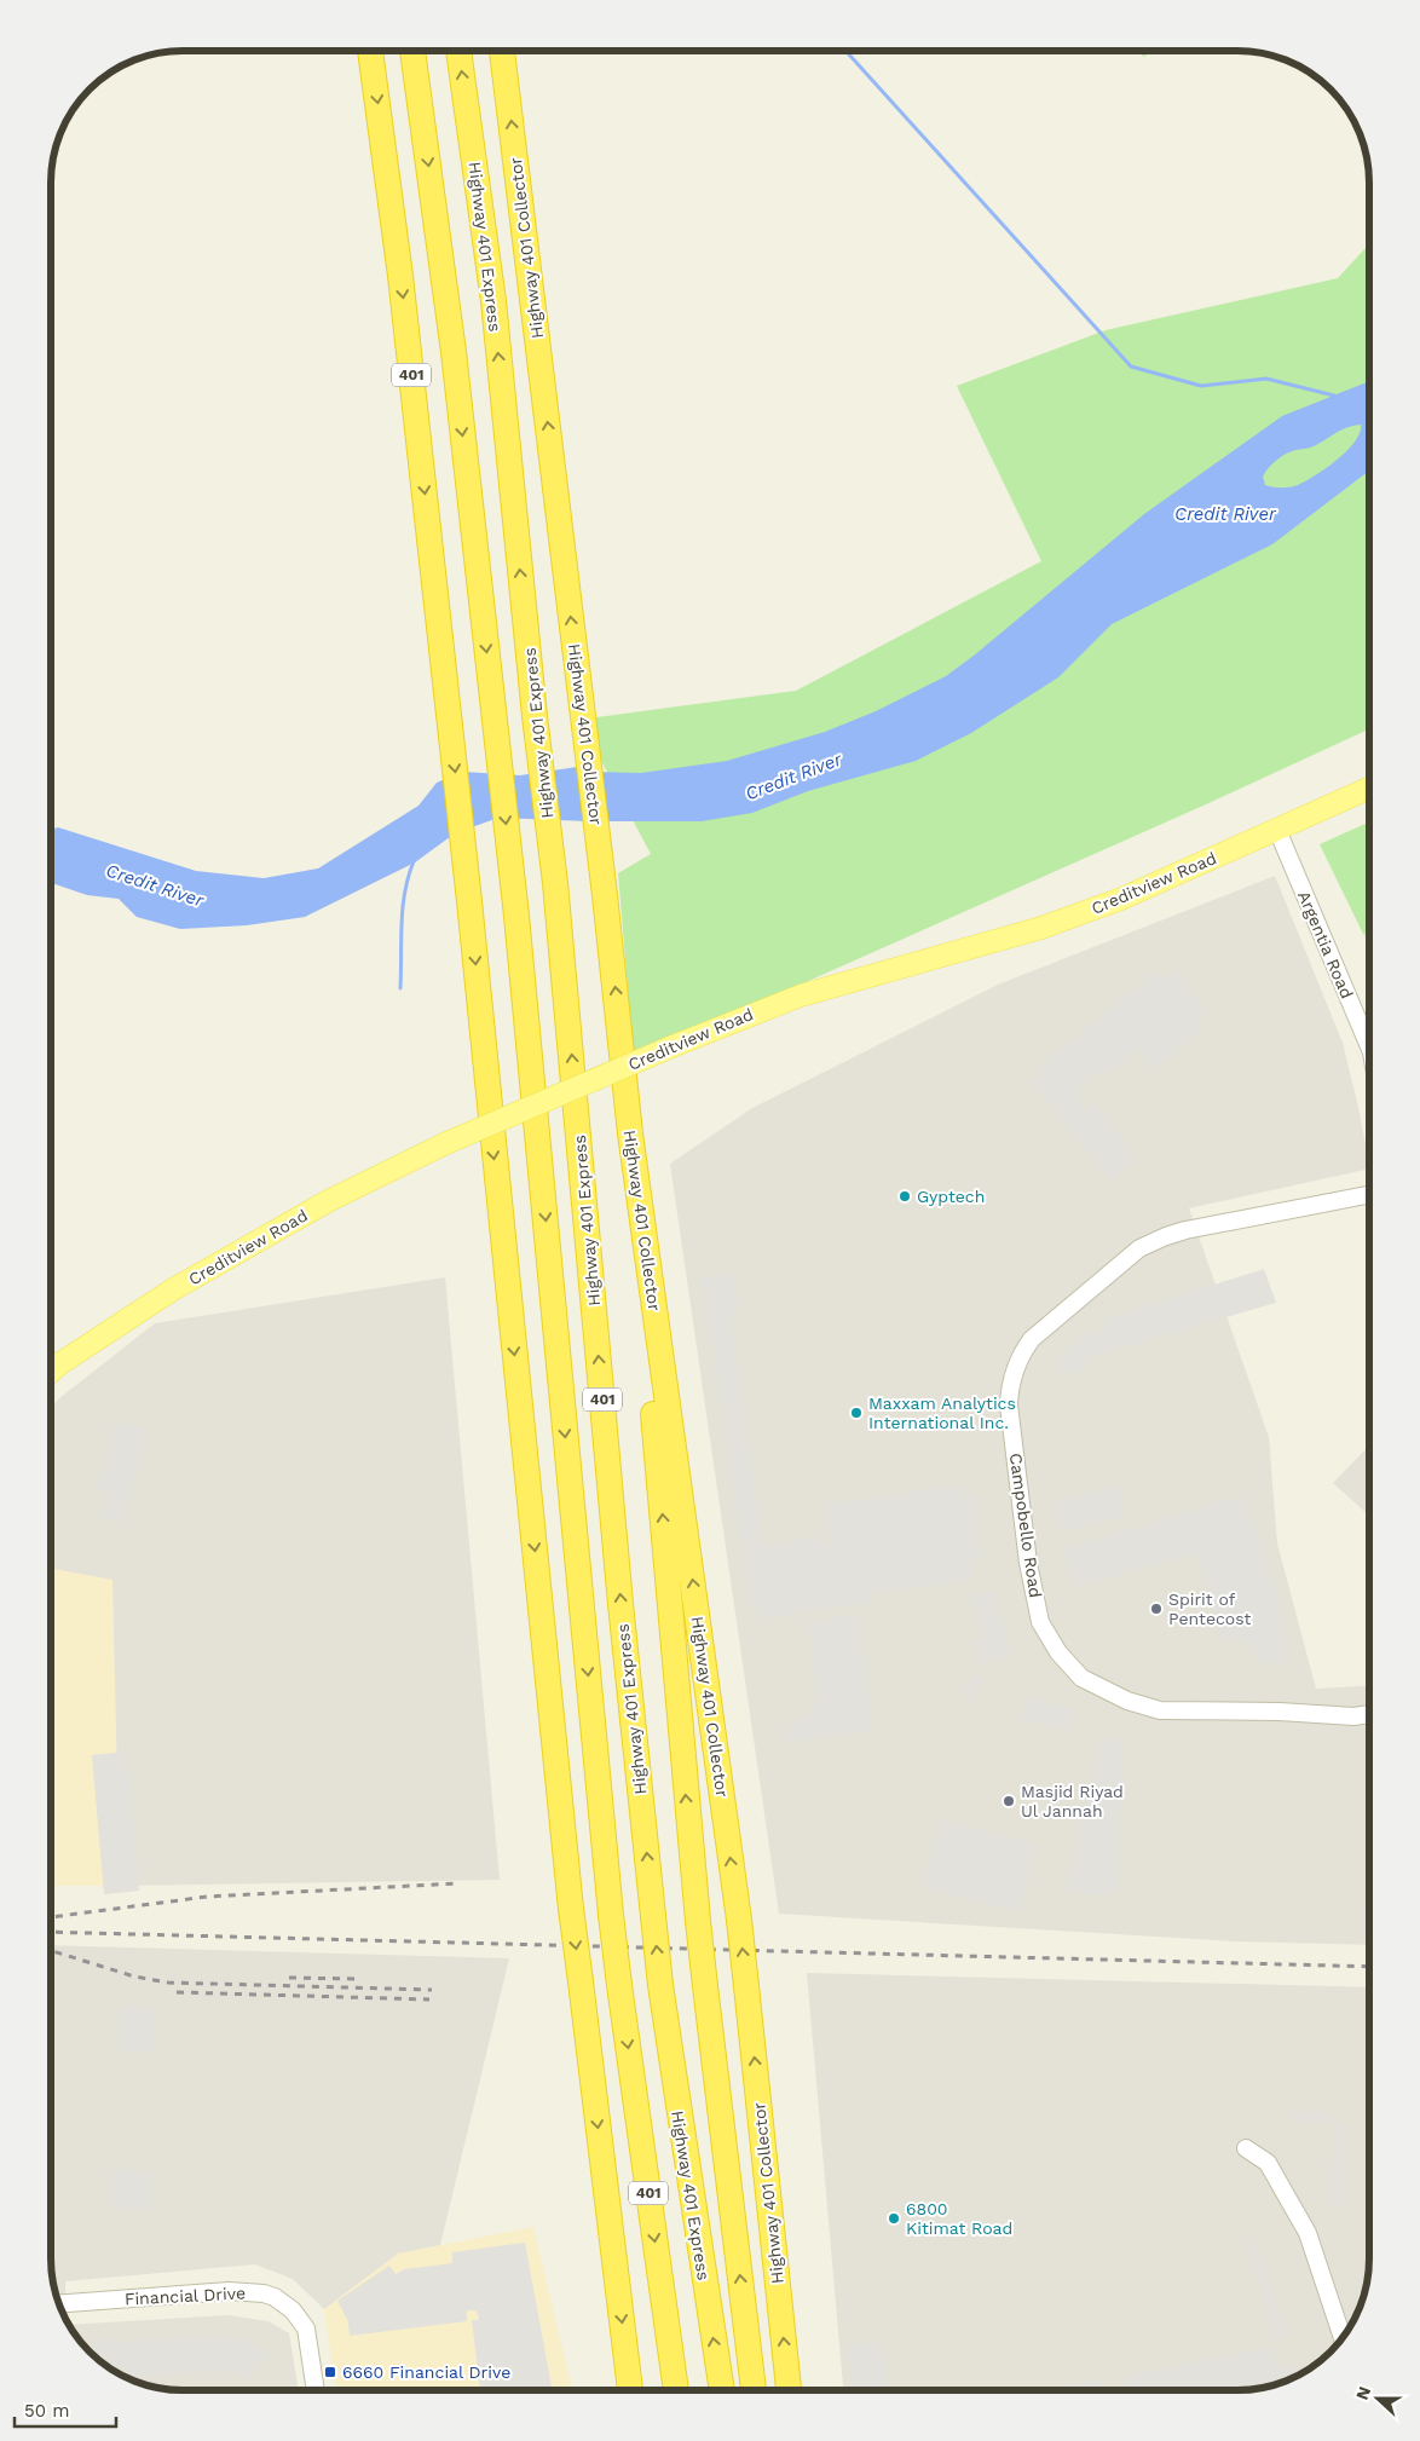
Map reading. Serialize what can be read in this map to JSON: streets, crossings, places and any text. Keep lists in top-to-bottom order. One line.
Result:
{"streets":{"highway":["Highway 401 Express","Highway 401 Collector","401"],"main road":["Creditview Road"],"street":["Argentia Road","Campobello Road","Financial Drive"]},"crossings":[["Creditview Road","Argentia Road"]],"water":["Credit River"],"places":{"other":["Gyptech","Maxxam Analytics International Inc.","Spirit of Pentecost","Masjid Riyad Ul Jannah","6800 Kitimat Road"],"transit":["6660 Financial Drive"]},"scale_bar":"50 m","north":"left"}
